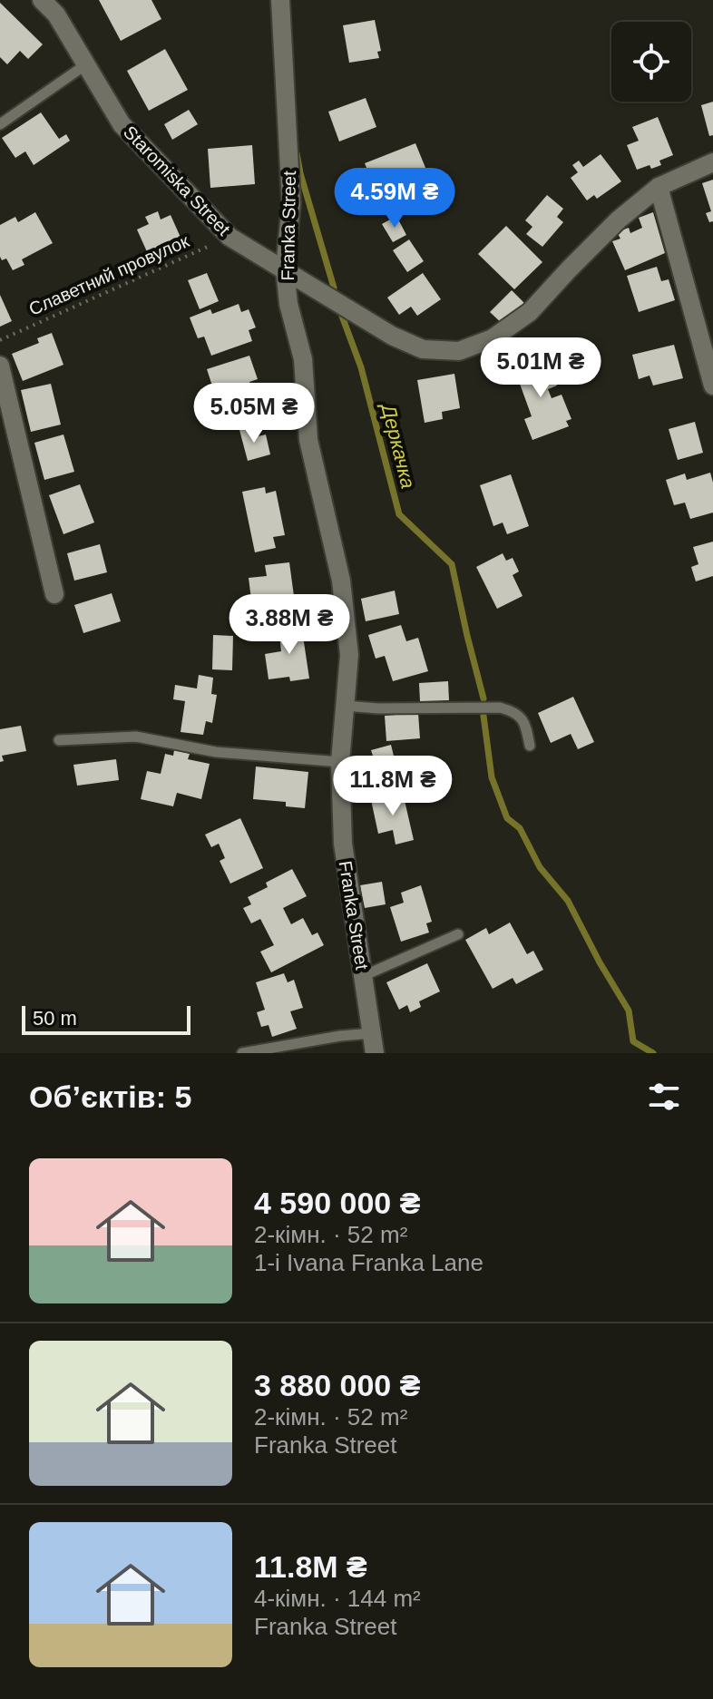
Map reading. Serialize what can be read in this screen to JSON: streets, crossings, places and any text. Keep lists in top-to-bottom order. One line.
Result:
{"streets":{"street":["Staromiska Street","Franka Street"],"path":["Славетний провулок"]},"crossings":[["Staromiska Street","Franka Street"],["Staromiska Street","Славетний провулок"]],"water":["Деркачка"],"scale_bar":"50 m","page":{"price":["4.59M ₴","5.01M ₴","5.05M ₴","3.88M ₴","11.8M ₴"],"scale":"50 m","heading":"Об’єктів: 5","list":[{"name":"4 590 000 ₴","note":"2-кімн. · 52 m² · 1-i Ivana Franka Lane"},{"name":"3 880 000 ₴","note":"2-кімн. · 52 m² · Franka Street"},{"name":"11.8M ₴","note":"4-кімн. · 144 m² · Franka Street"}]}}
